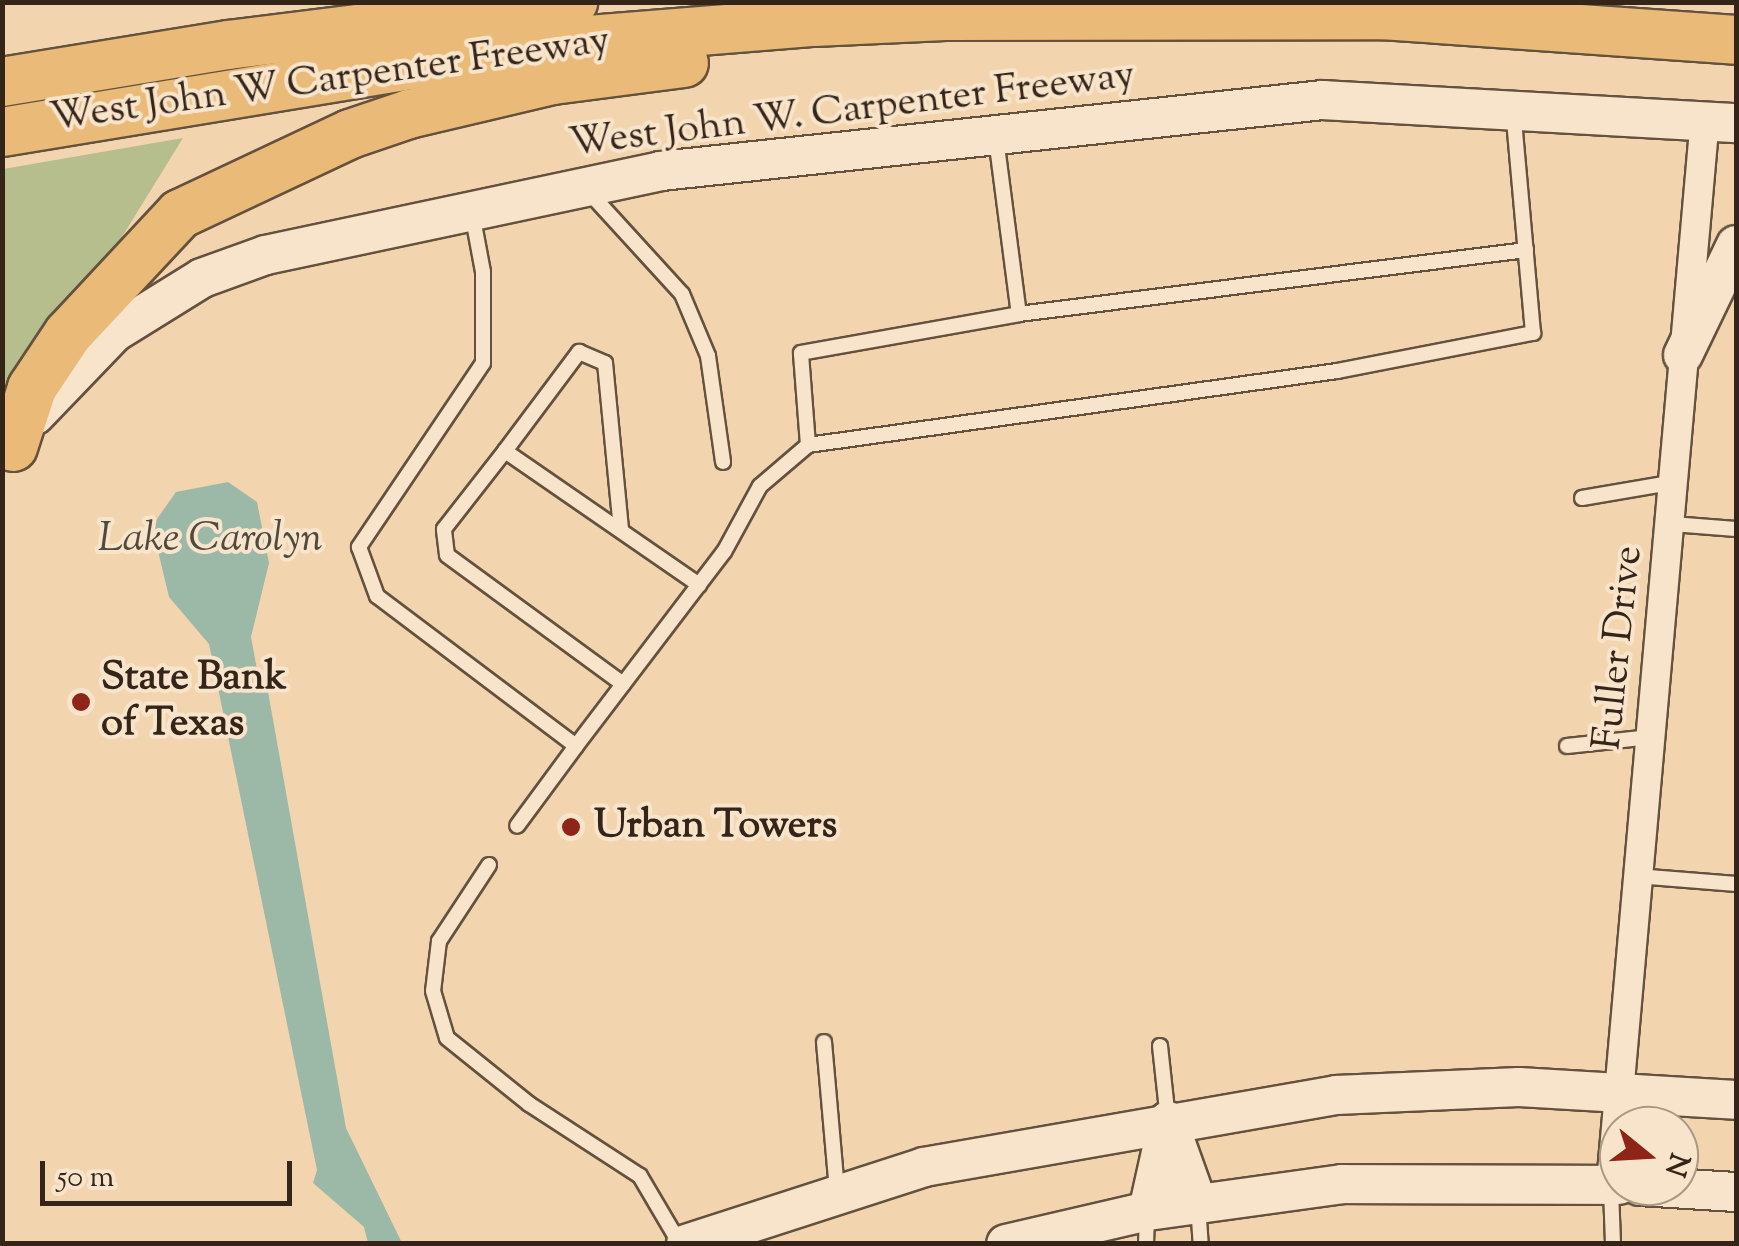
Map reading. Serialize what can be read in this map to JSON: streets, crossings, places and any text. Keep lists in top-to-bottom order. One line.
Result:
{"streets":{"highway":["West John W Carpenter Freeway"],"main road":["West John W. Carpenter Freeway"],"street":["Fuller Drive"]},"crossings":[["West John W. Carpenter Freeway","Fuller Drive"]],"water":["Lake Carolyn"],"places":["State Bank of Texas","Urban Towers"],"scale_bar":"50 m","north":"right"}
